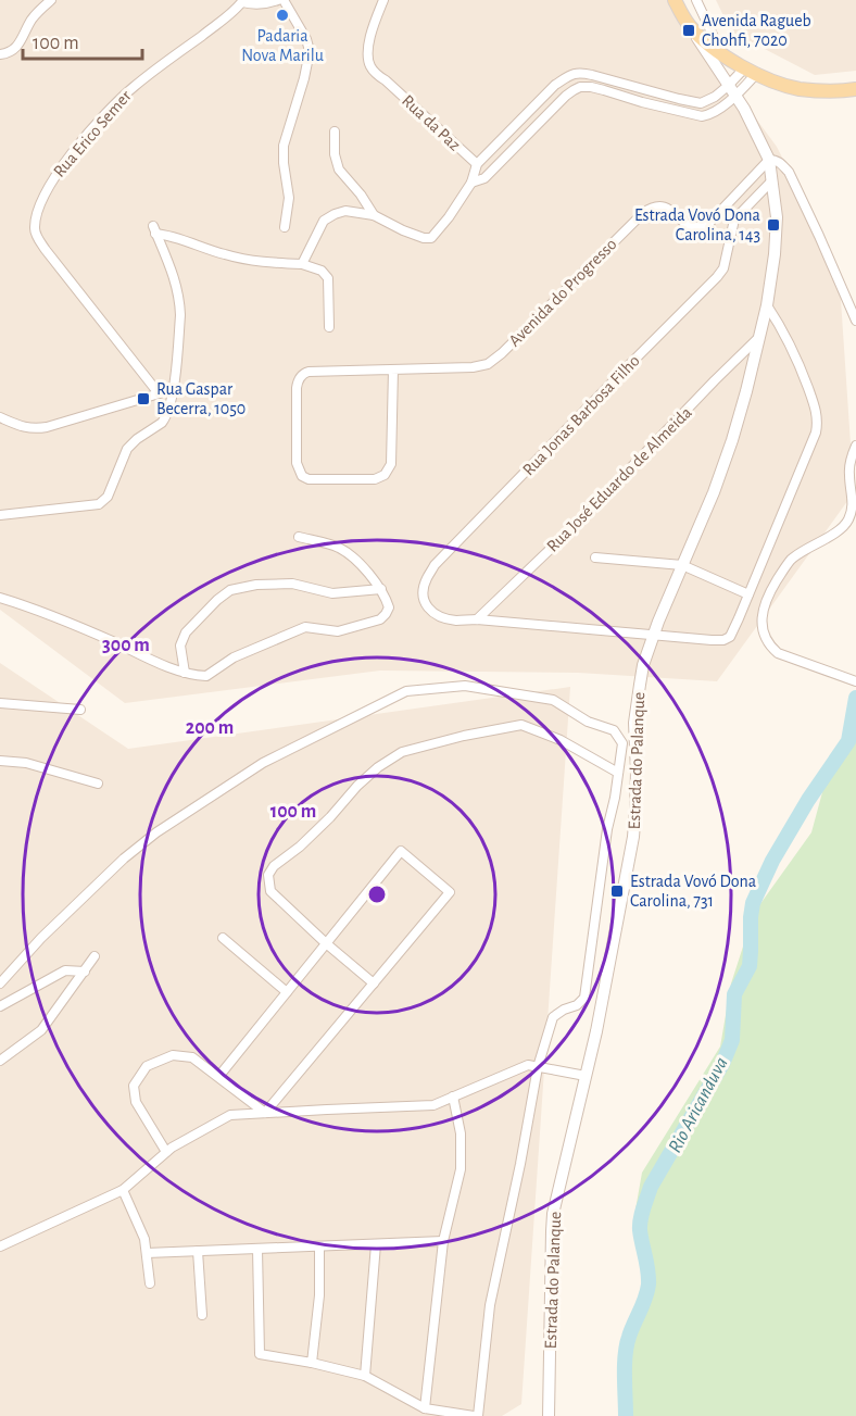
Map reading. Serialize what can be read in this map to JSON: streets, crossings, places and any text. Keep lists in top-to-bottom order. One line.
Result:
{"streets":{"street":["Rua da Paz","Rua Erico Semer","Avenida do Progresso","Rua Jonas Barbosa Filho","Rua José Eduardo de Almeida","Estrada do Palanque"]},"crossings":[["Avenida do Progresso","Estrada do Palanque"],["Rua Jonas Barbosa Filho","Rua José Eduardo de Almeida"],["Rua Jonas Barbosa Filho","Estrada do Palanque"],["Rua José Eduardo de Almeida","Estrada do Palanque"]],"water":["Rio Aricanduva"],"places":{"other":["Padaria Nova Marilu"],"transit":["Avenida Ragueb Chohfi, 7020","Estrada Vovó Dona Carolina, 143","Rua Gaspar Becerra, 1050","Estrada Vovó Dona Carolina, 731"]},"scale_bar":"100 m","rings":["300 m","200 m","100 m"]}
